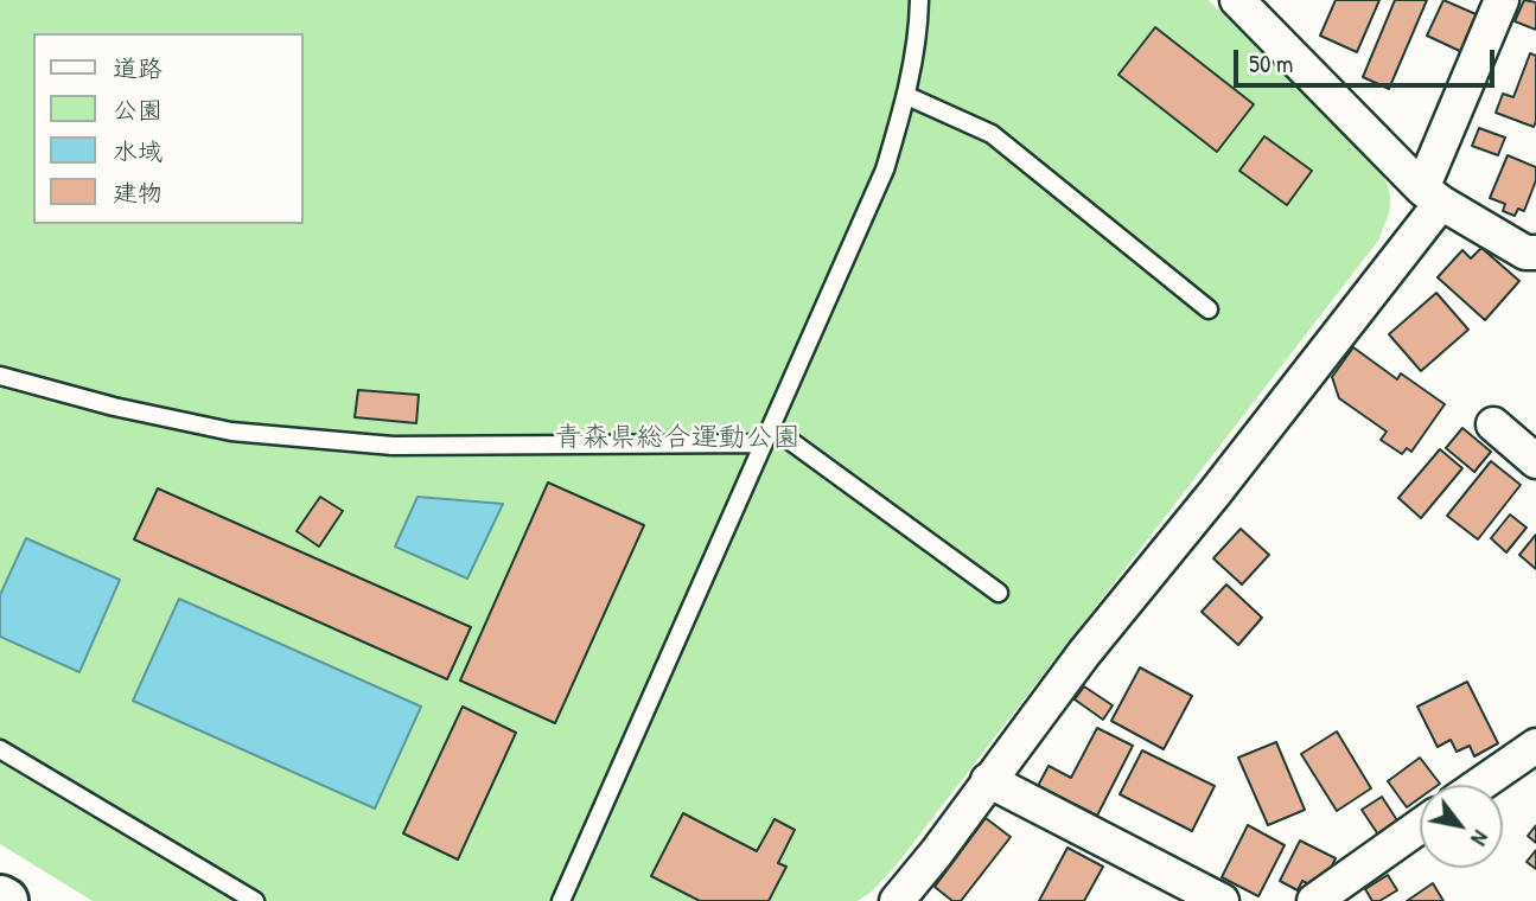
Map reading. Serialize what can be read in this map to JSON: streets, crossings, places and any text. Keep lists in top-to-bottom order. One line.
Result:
{"parks":["青森県総合運動公園"],"legend":["道路","公園","水域","建物"],"scale_bar":"50 m","north":"bottom right"}
